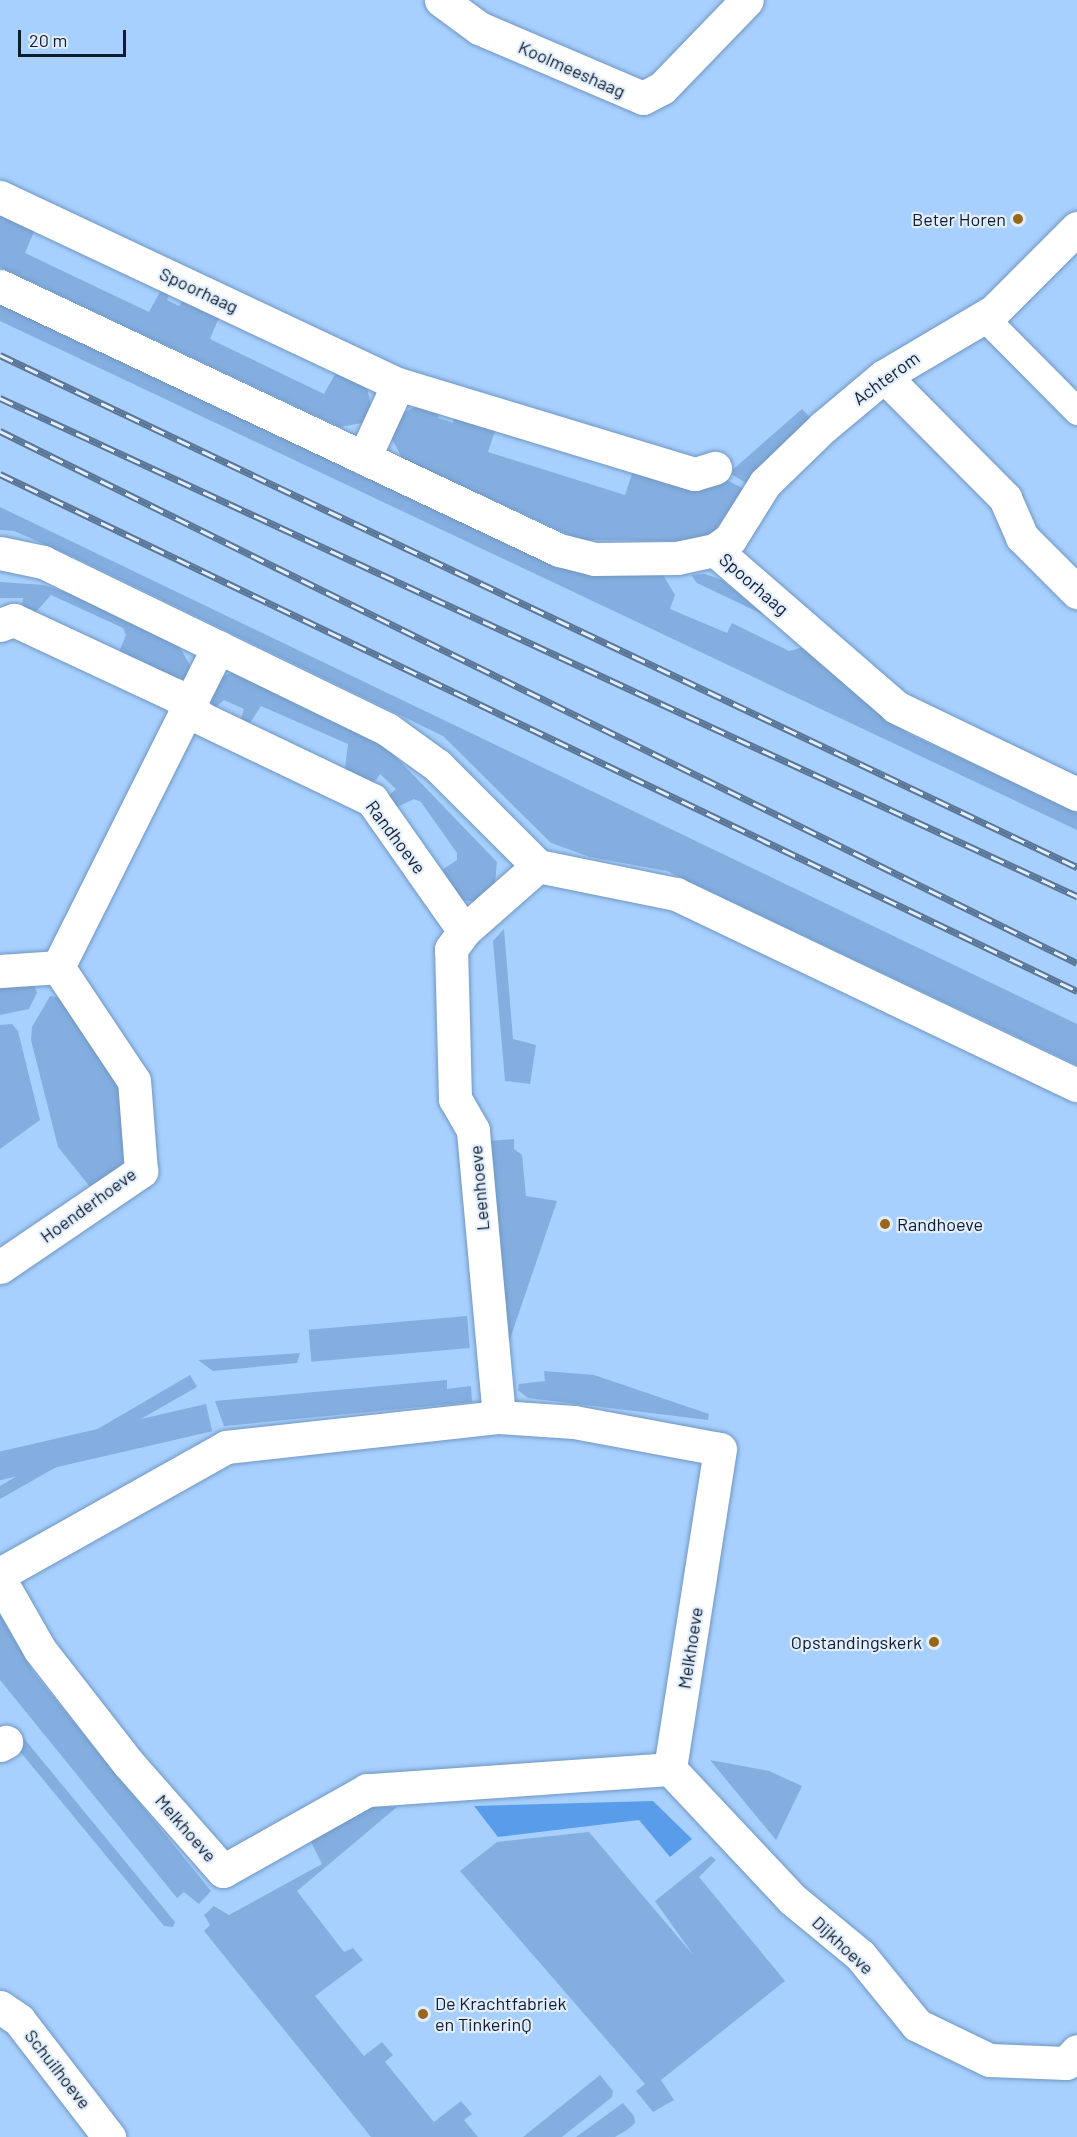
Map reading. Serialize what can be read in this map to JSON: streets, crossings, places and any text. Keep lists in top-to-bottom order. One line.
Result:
{"streets":{"street":["Koolmeeshaag","Spoorhaag","Achterom","Randhoeve","Leenhoeve","Hoenderhoeve","Melkhoeve","Dijkhoeve","Schuilhoeve"]},"crossings":[["Spoorhaag","Achterom"],["Randhoeve","Leenhoeve"],["Leenhoeve","Melkhoeve"],["Melkhoeve","Dijkhoeve"]],"places":["Beter Horen","Randhoeve","Opstandingskerk","De Krachtfabriek en TinkerinQ"],"scale_bar":"20 m"}
